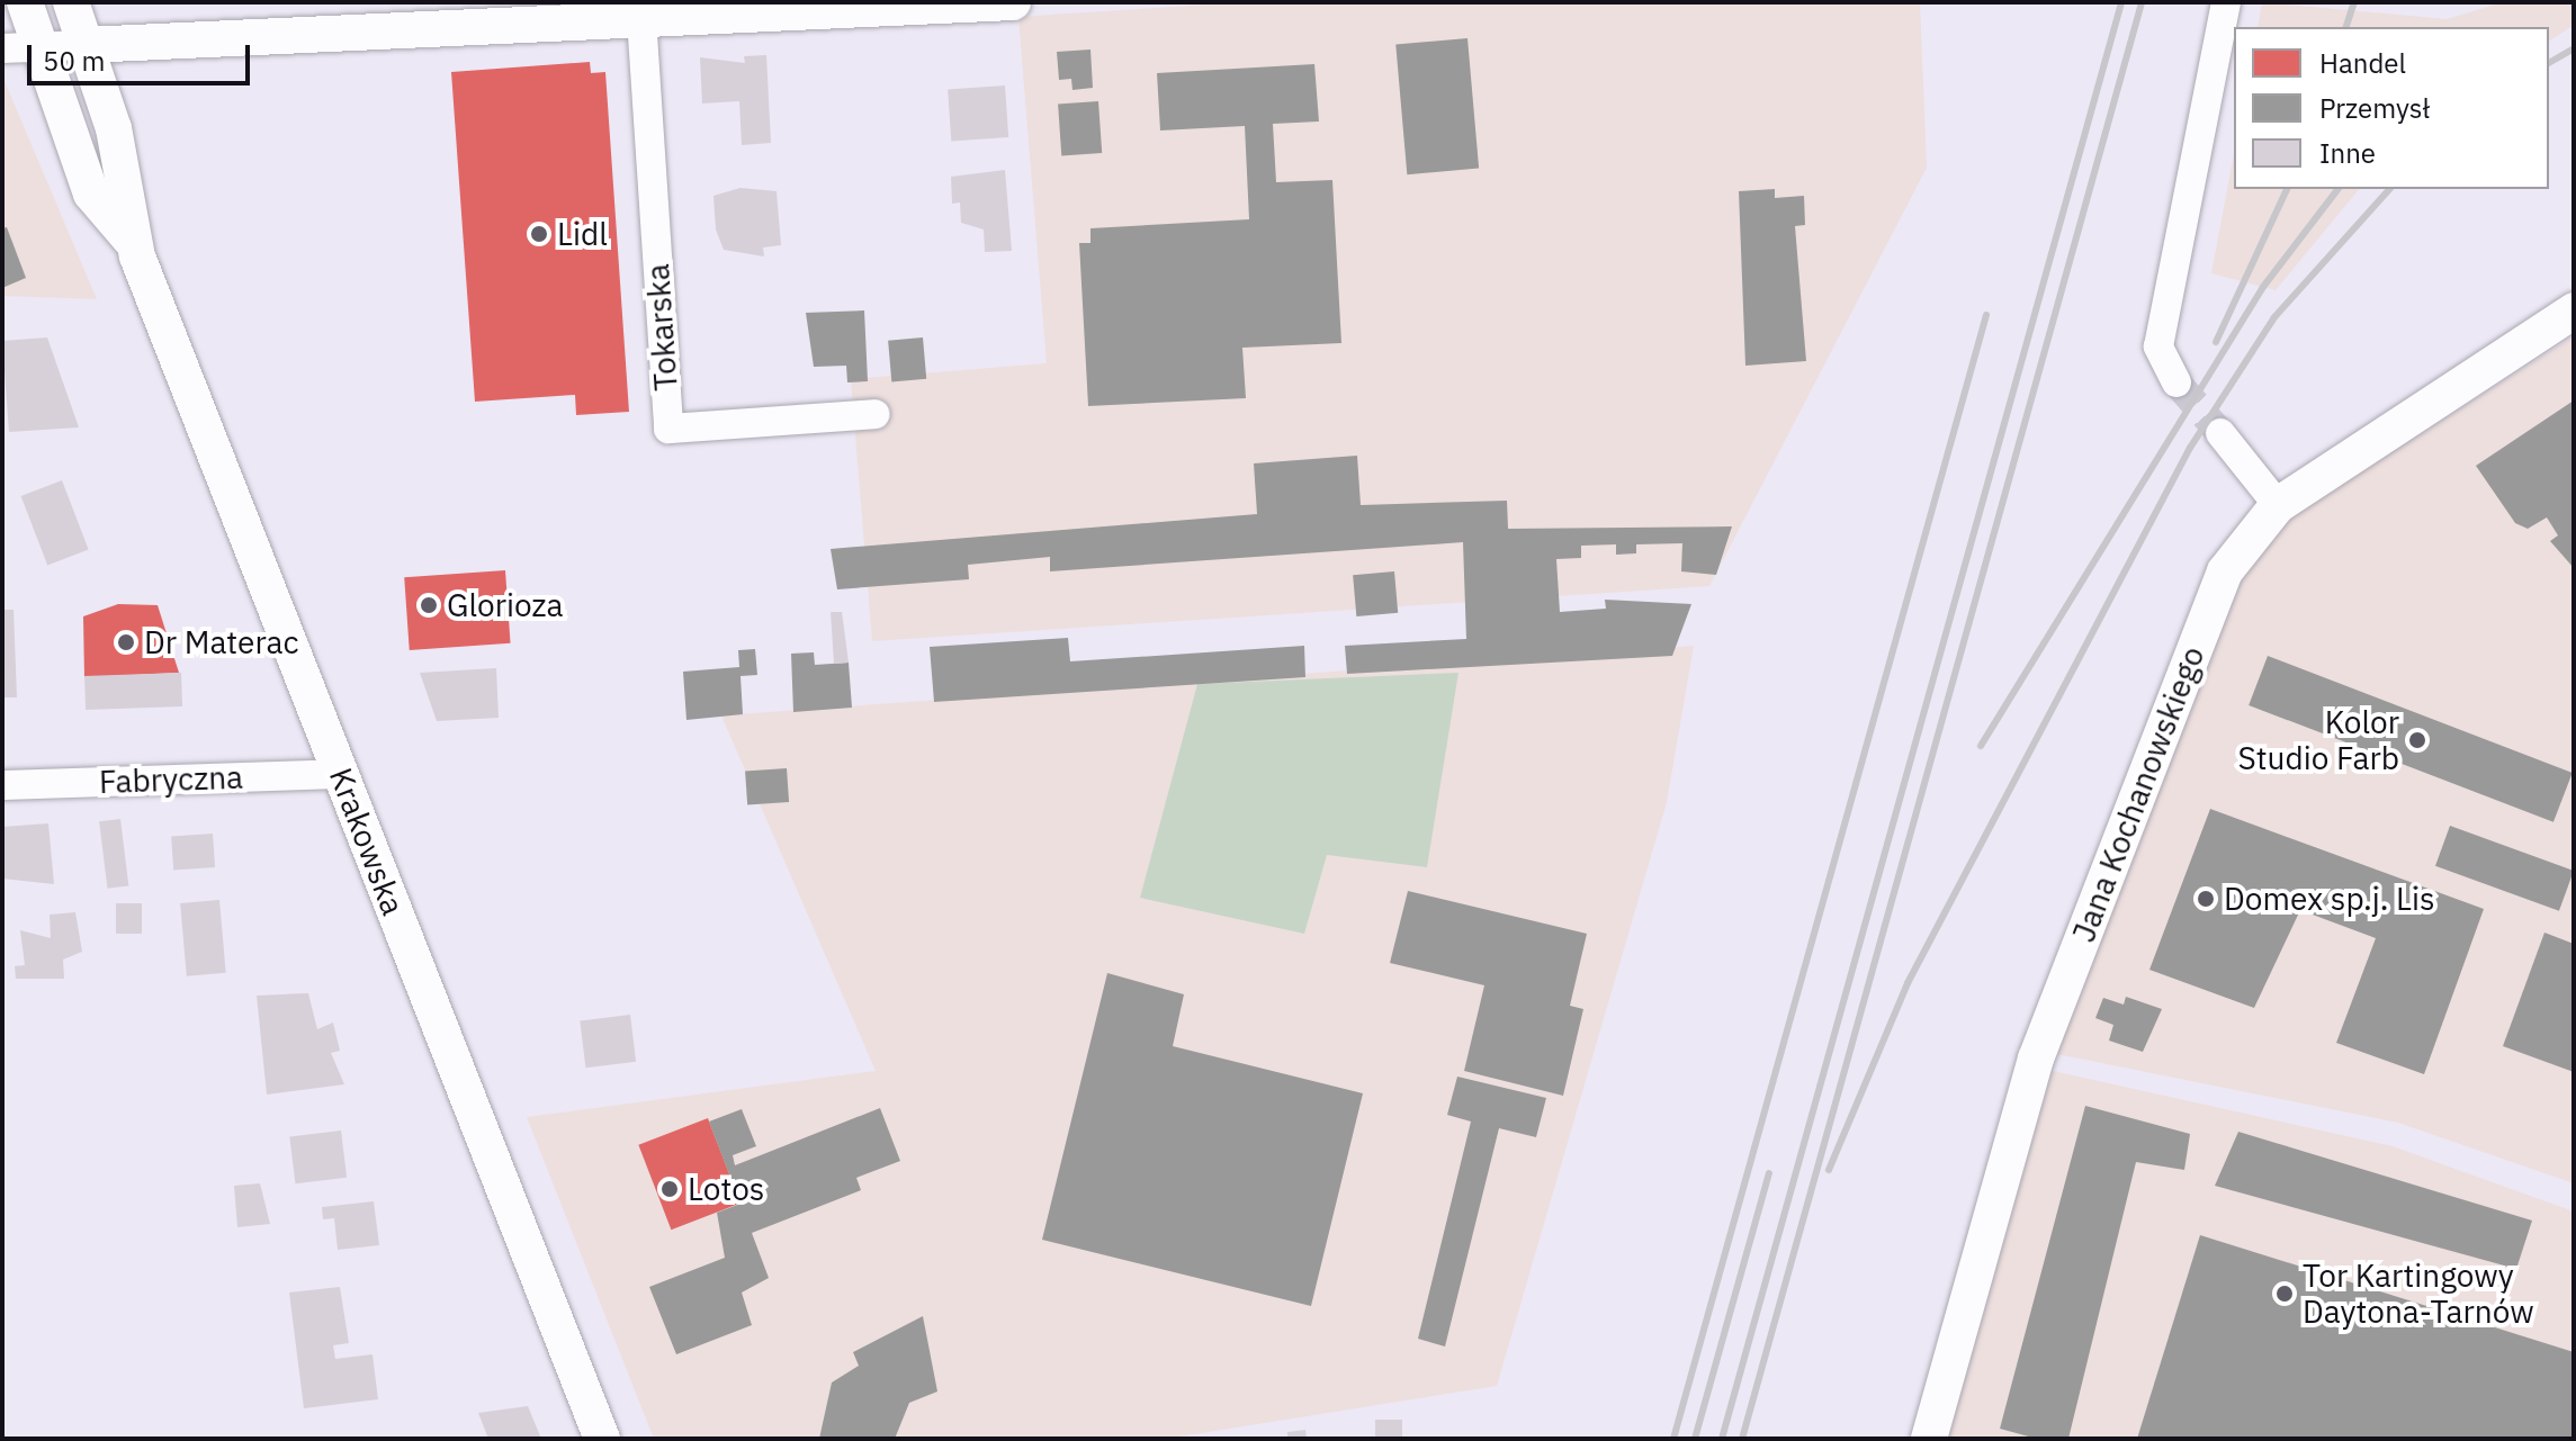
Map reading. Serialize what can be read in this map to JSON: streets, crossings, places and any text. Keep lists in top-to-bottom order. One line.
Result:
{"streets":{"street":["Tokarska","Fabryczna","Jana Kochanowskiego","Krakowska"]},"crossings":[["Fabryczna","Krakowska"]],"places":["Lidl","Glorioza","Dr Materac","Kolor Studio Farb","Domex sp.j. Lis","Lotos","Tor Kartingowy Daytona-Tarnów"],"legend":["Handel","Przemysł","Inne"],"scale_bar":"50 m"}
